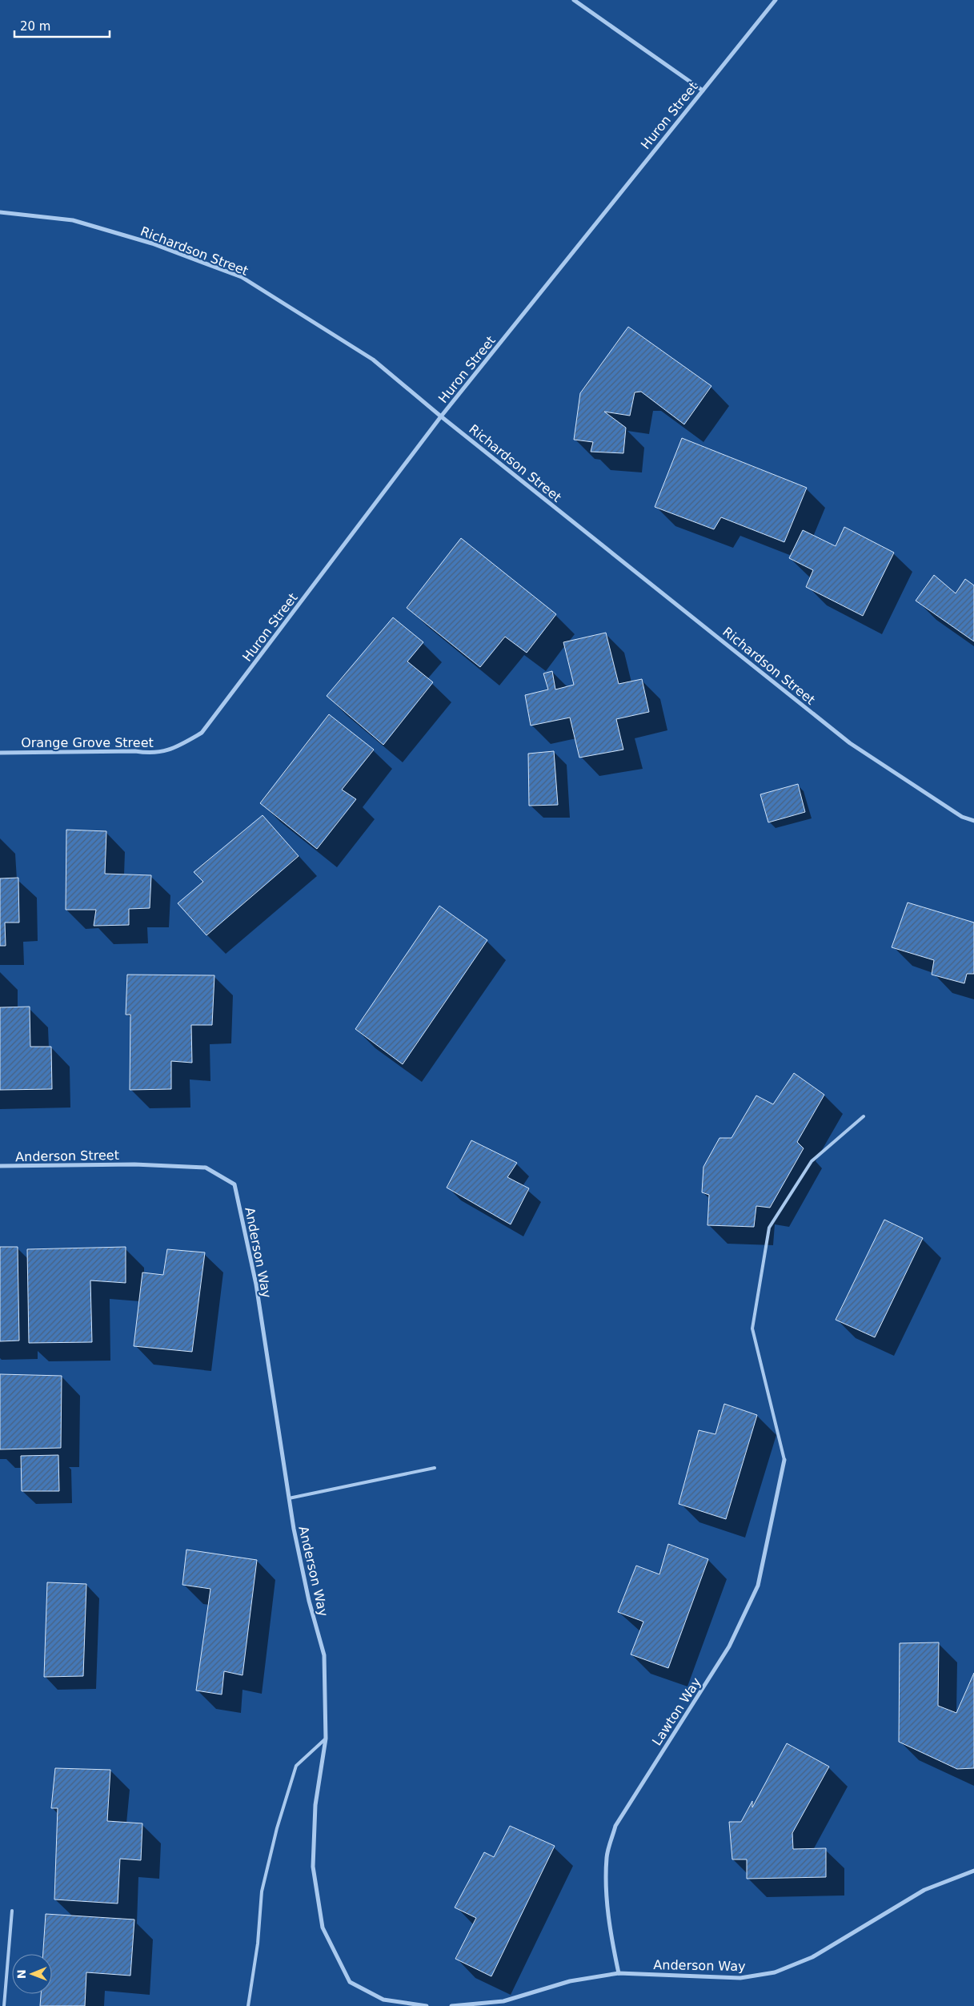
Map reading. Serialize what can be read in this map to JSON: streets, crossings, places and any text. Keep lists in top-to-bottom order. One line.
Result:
{"streets":{"street":["Huron Street","Richardson Street","Orange Grove Street","Anderson Street","Anderson Way","Lawton Way"]},"crossings":[["Huron Street","Richardson Street"],["Huron Street","Orange Grove Street"],["Anderson Street","Anderson Way"],["Anderson Way","Lawton Way"]],"scale_bar":"20 m","north":"left"}
